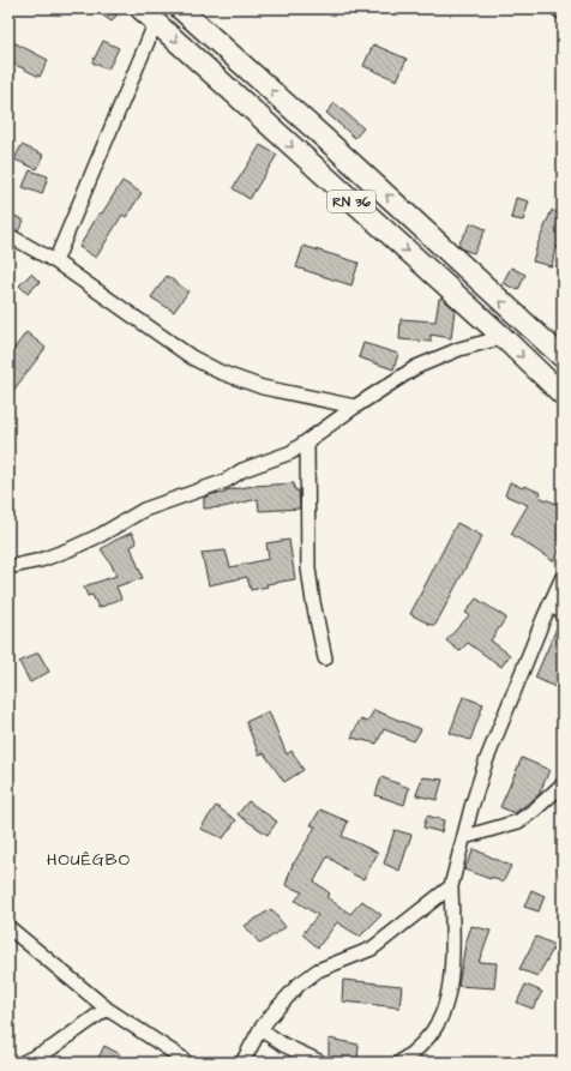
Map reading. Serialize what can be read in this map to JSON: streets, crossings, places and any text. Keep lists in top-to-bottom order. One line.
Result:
{"streets":{"main road":["RN 36"]},"districts":["HOUÊGBO"]}
